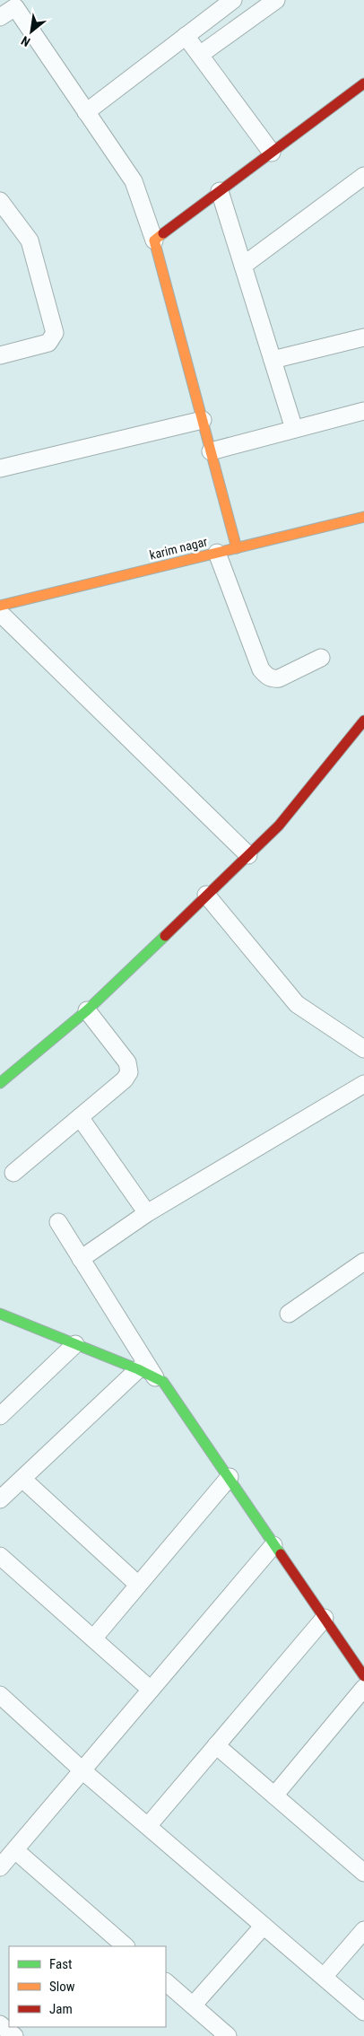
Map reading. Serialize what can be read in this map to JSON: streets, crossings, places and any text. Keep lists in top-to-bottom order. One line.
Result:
{"streets":{"street":["karim nagar"]},"legend":["Fast","Slow","Jam"],"north":"bottom left"}
